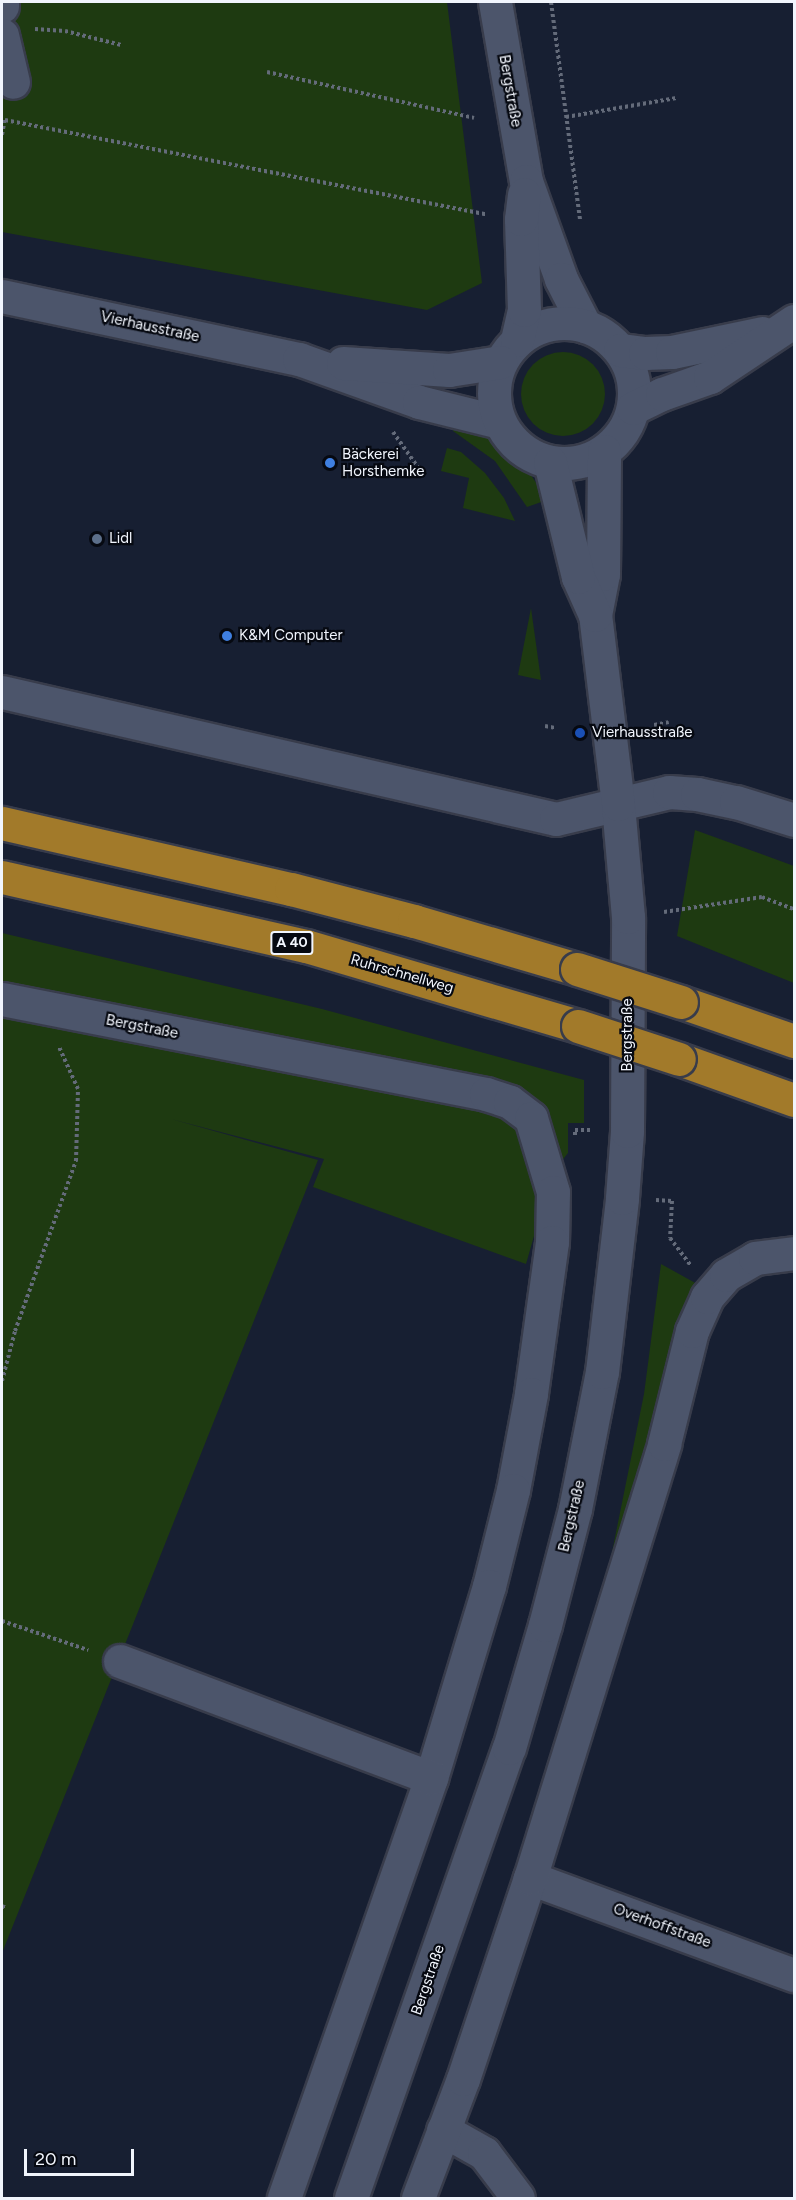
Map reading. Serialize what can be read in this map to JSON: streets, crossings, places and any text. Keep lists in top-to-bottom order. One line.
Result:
{"streets":{"highway":["A 40","Ruhrschnellweg"],"street":["Bergstraße","Vierhausstraße","Overhoffstraße"]},"crossings":[["Bergstraße","Vierhausstraße"]],"places":["Bäckerei Horsthemke","Lidl","K&M Computer","Vierhausstraße"],"scale_bar":"20 m"}
